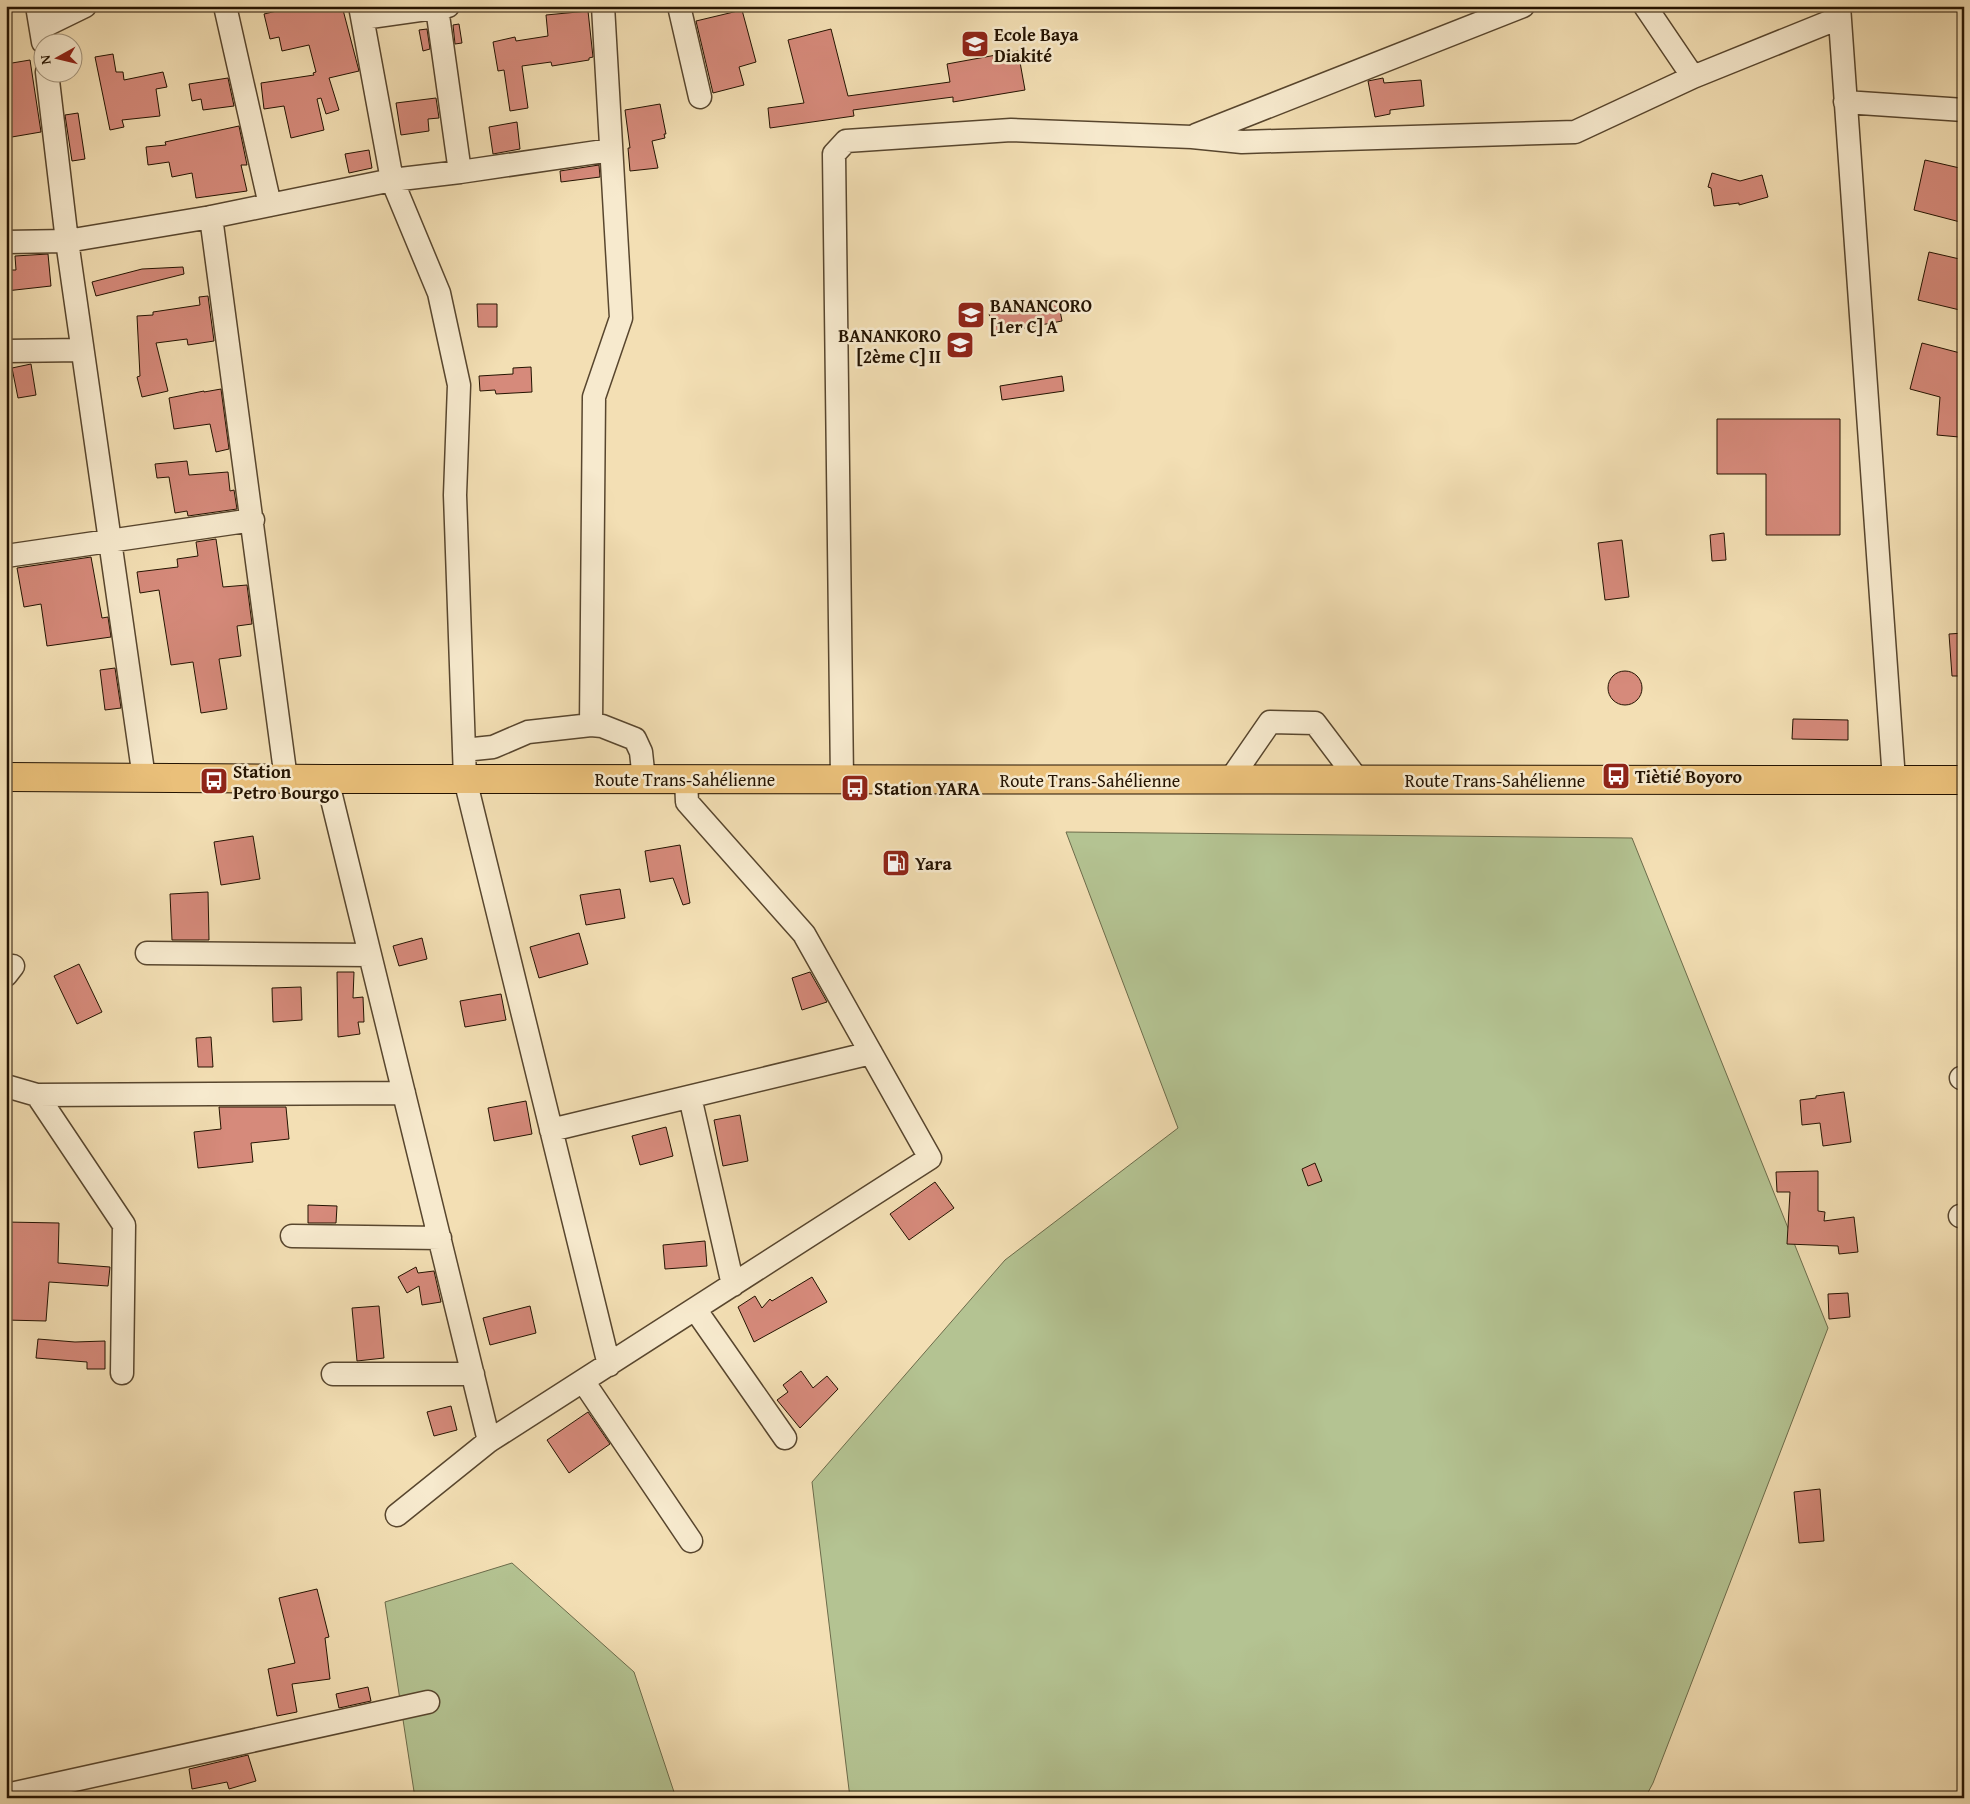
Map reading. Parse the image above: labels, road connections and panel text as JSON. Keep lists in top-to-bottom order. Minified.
{"streets":{"highway":["Route Trans-Sahélienne"]},"places":{"school or university":["Ecole Baya Diakité","BANANCORO [1er C] A","BANANKORO [2ème C] II"],"bus stop":["Tiètié Boyoro","Station Petro Bourgo","Station YARA"],"fuel station":["Yara"]},"north":"left"}
